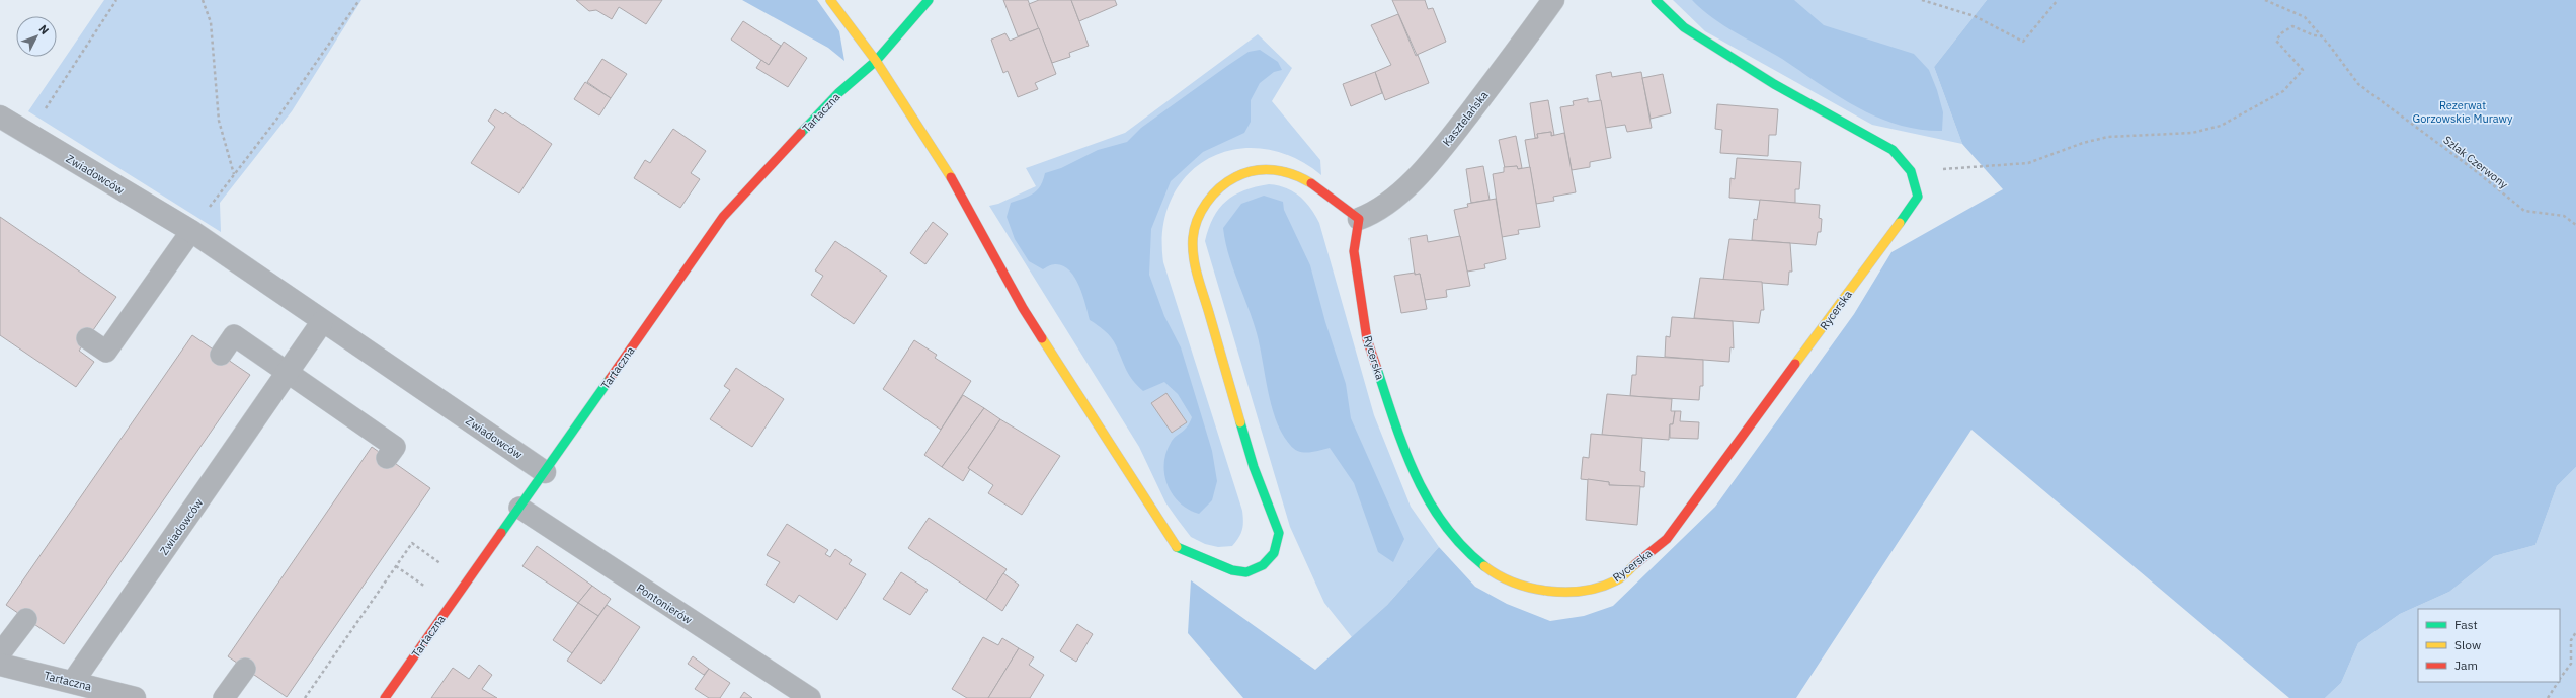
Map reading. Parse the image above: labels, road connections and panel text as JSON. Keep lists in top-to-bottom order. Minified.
{"streets":{"street":["Tartaczna","Kasztelańska","Zwiadowców","Rycerska"],"lane":["Pontonierów"],"path":["Szlak Czerwony"]},"crossings":[["Tartaczna","Zwiadowców"],["Tartaczna","Pontonierów"],["Kasztelańska","Rycerska"]],"parks":["Rezerwat Gorzowskie Murawy"],"legend":["Fast","Slow","Jam"],"north":"top right"}
